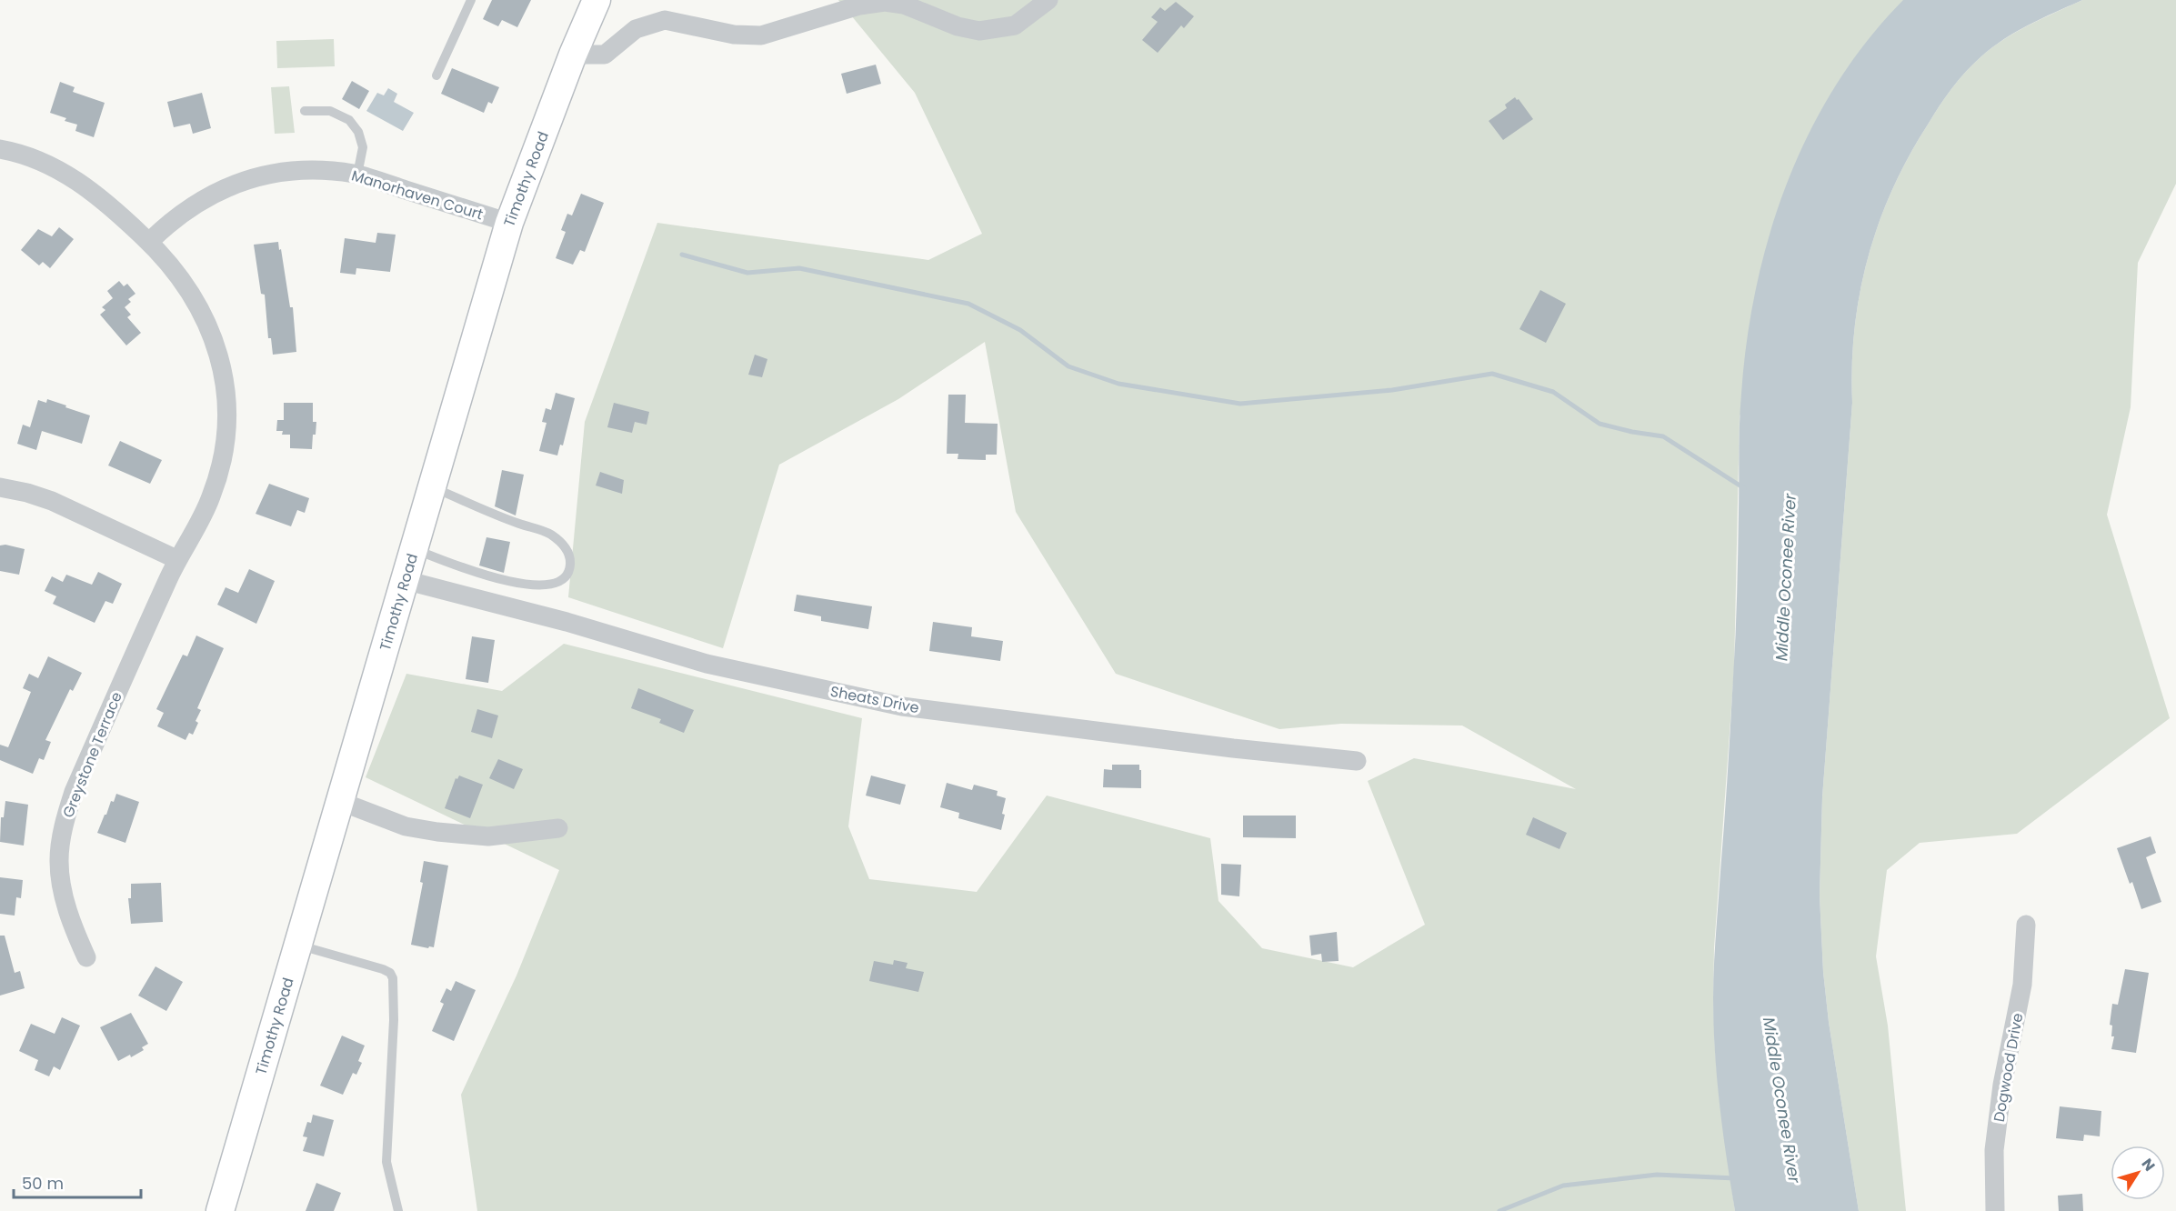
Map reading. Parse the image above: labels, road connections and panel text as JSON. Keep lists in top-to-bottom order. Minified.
{"streets":{"main road":["Timothy Road"],"street":["Manorhaven Court","Sheats Drive","Greystone Terrace","Dogwood Drive"]},"crossings":[["Timothy Road","Manorhaven Court"],["Timothy Road","Sheats Drive"],["Manorhaven Court","Greystone Terrace"]],"water":["Middle Oconee River"],"scale_bar":"50 m","north":"top right"}
